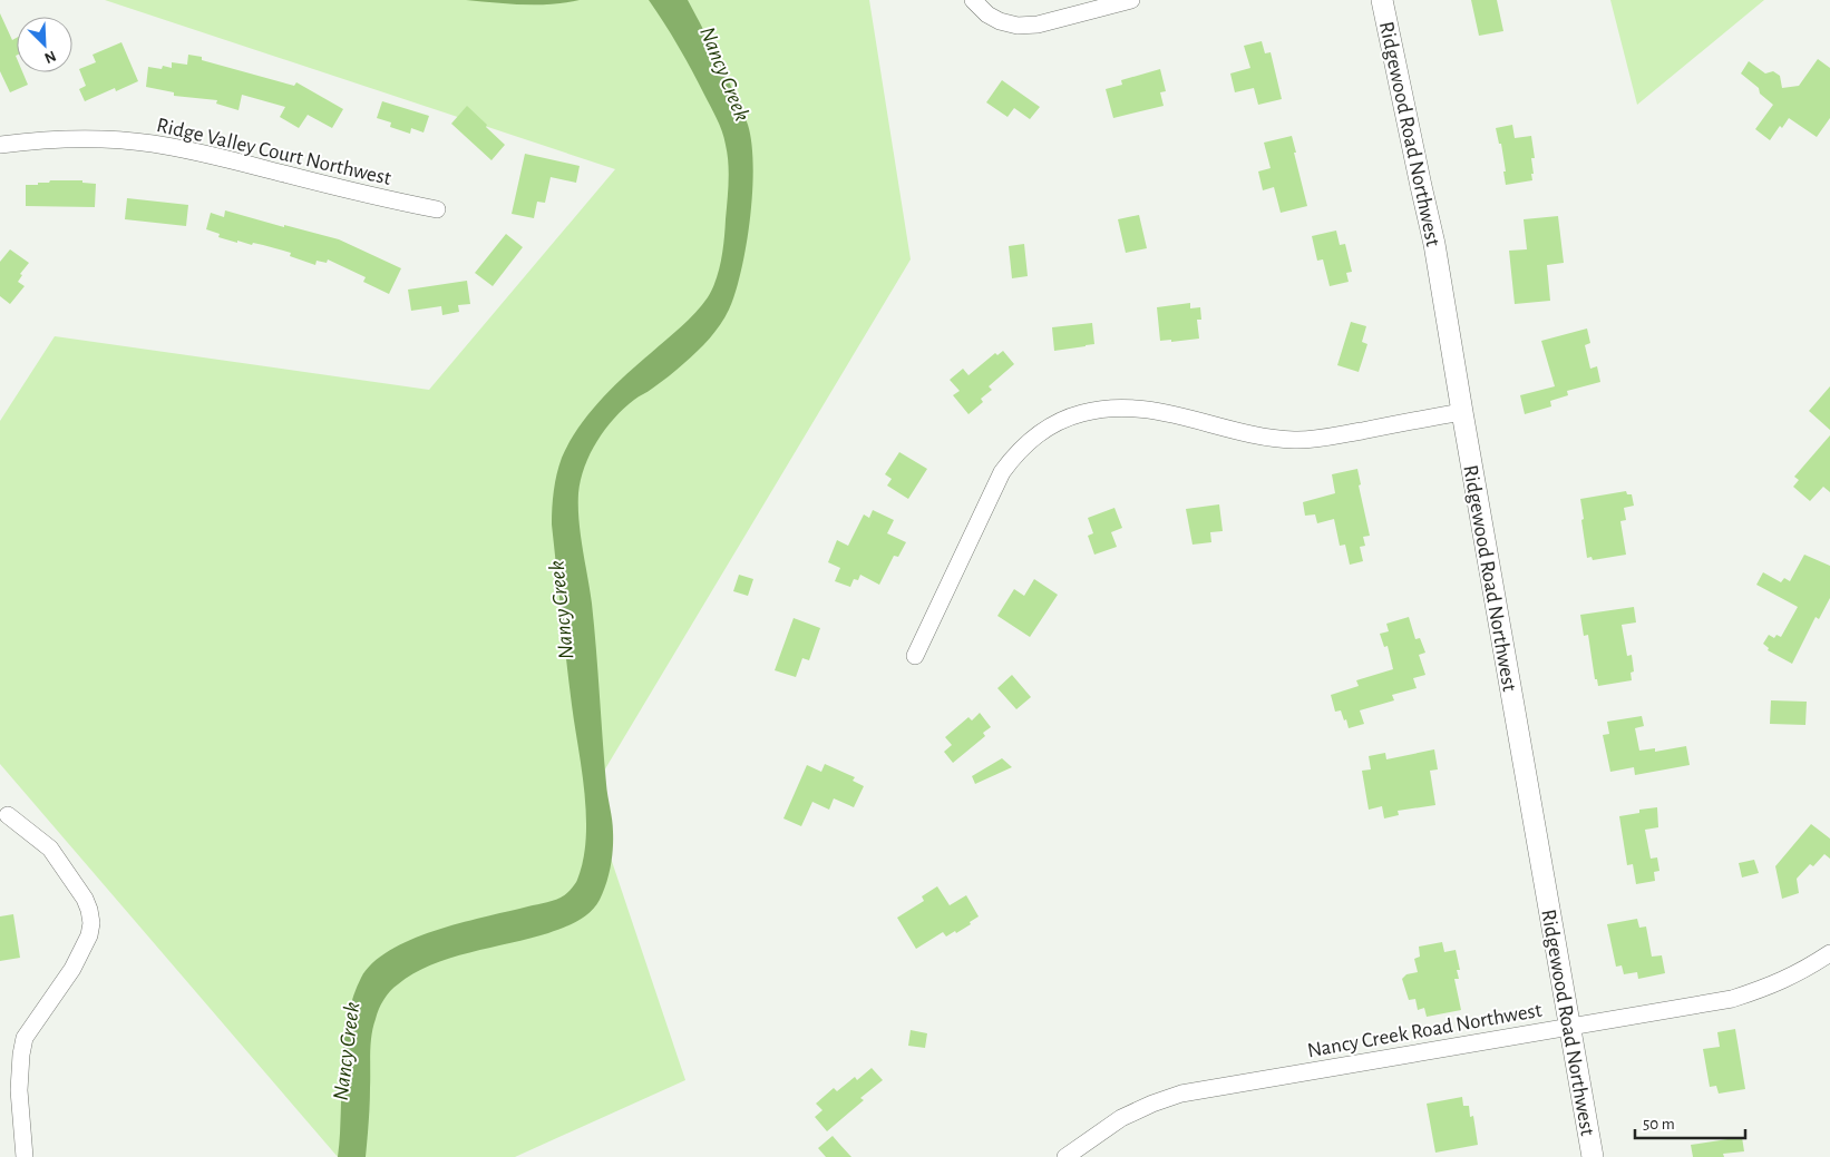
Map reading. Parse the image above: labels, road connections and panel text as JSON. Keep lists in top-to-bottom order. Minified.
{"streets":{"street":["Ridgewood Road Northwest","Ridge Valley Court Northwest","Nancy Creek Road Northwest"]},"crossings":[["Ridgewood Road Northwest","Nancy Creek Road Northwest"]],"water":["Nancy Creek"],"scale_bar":"50 m","north":"bottom right"}
